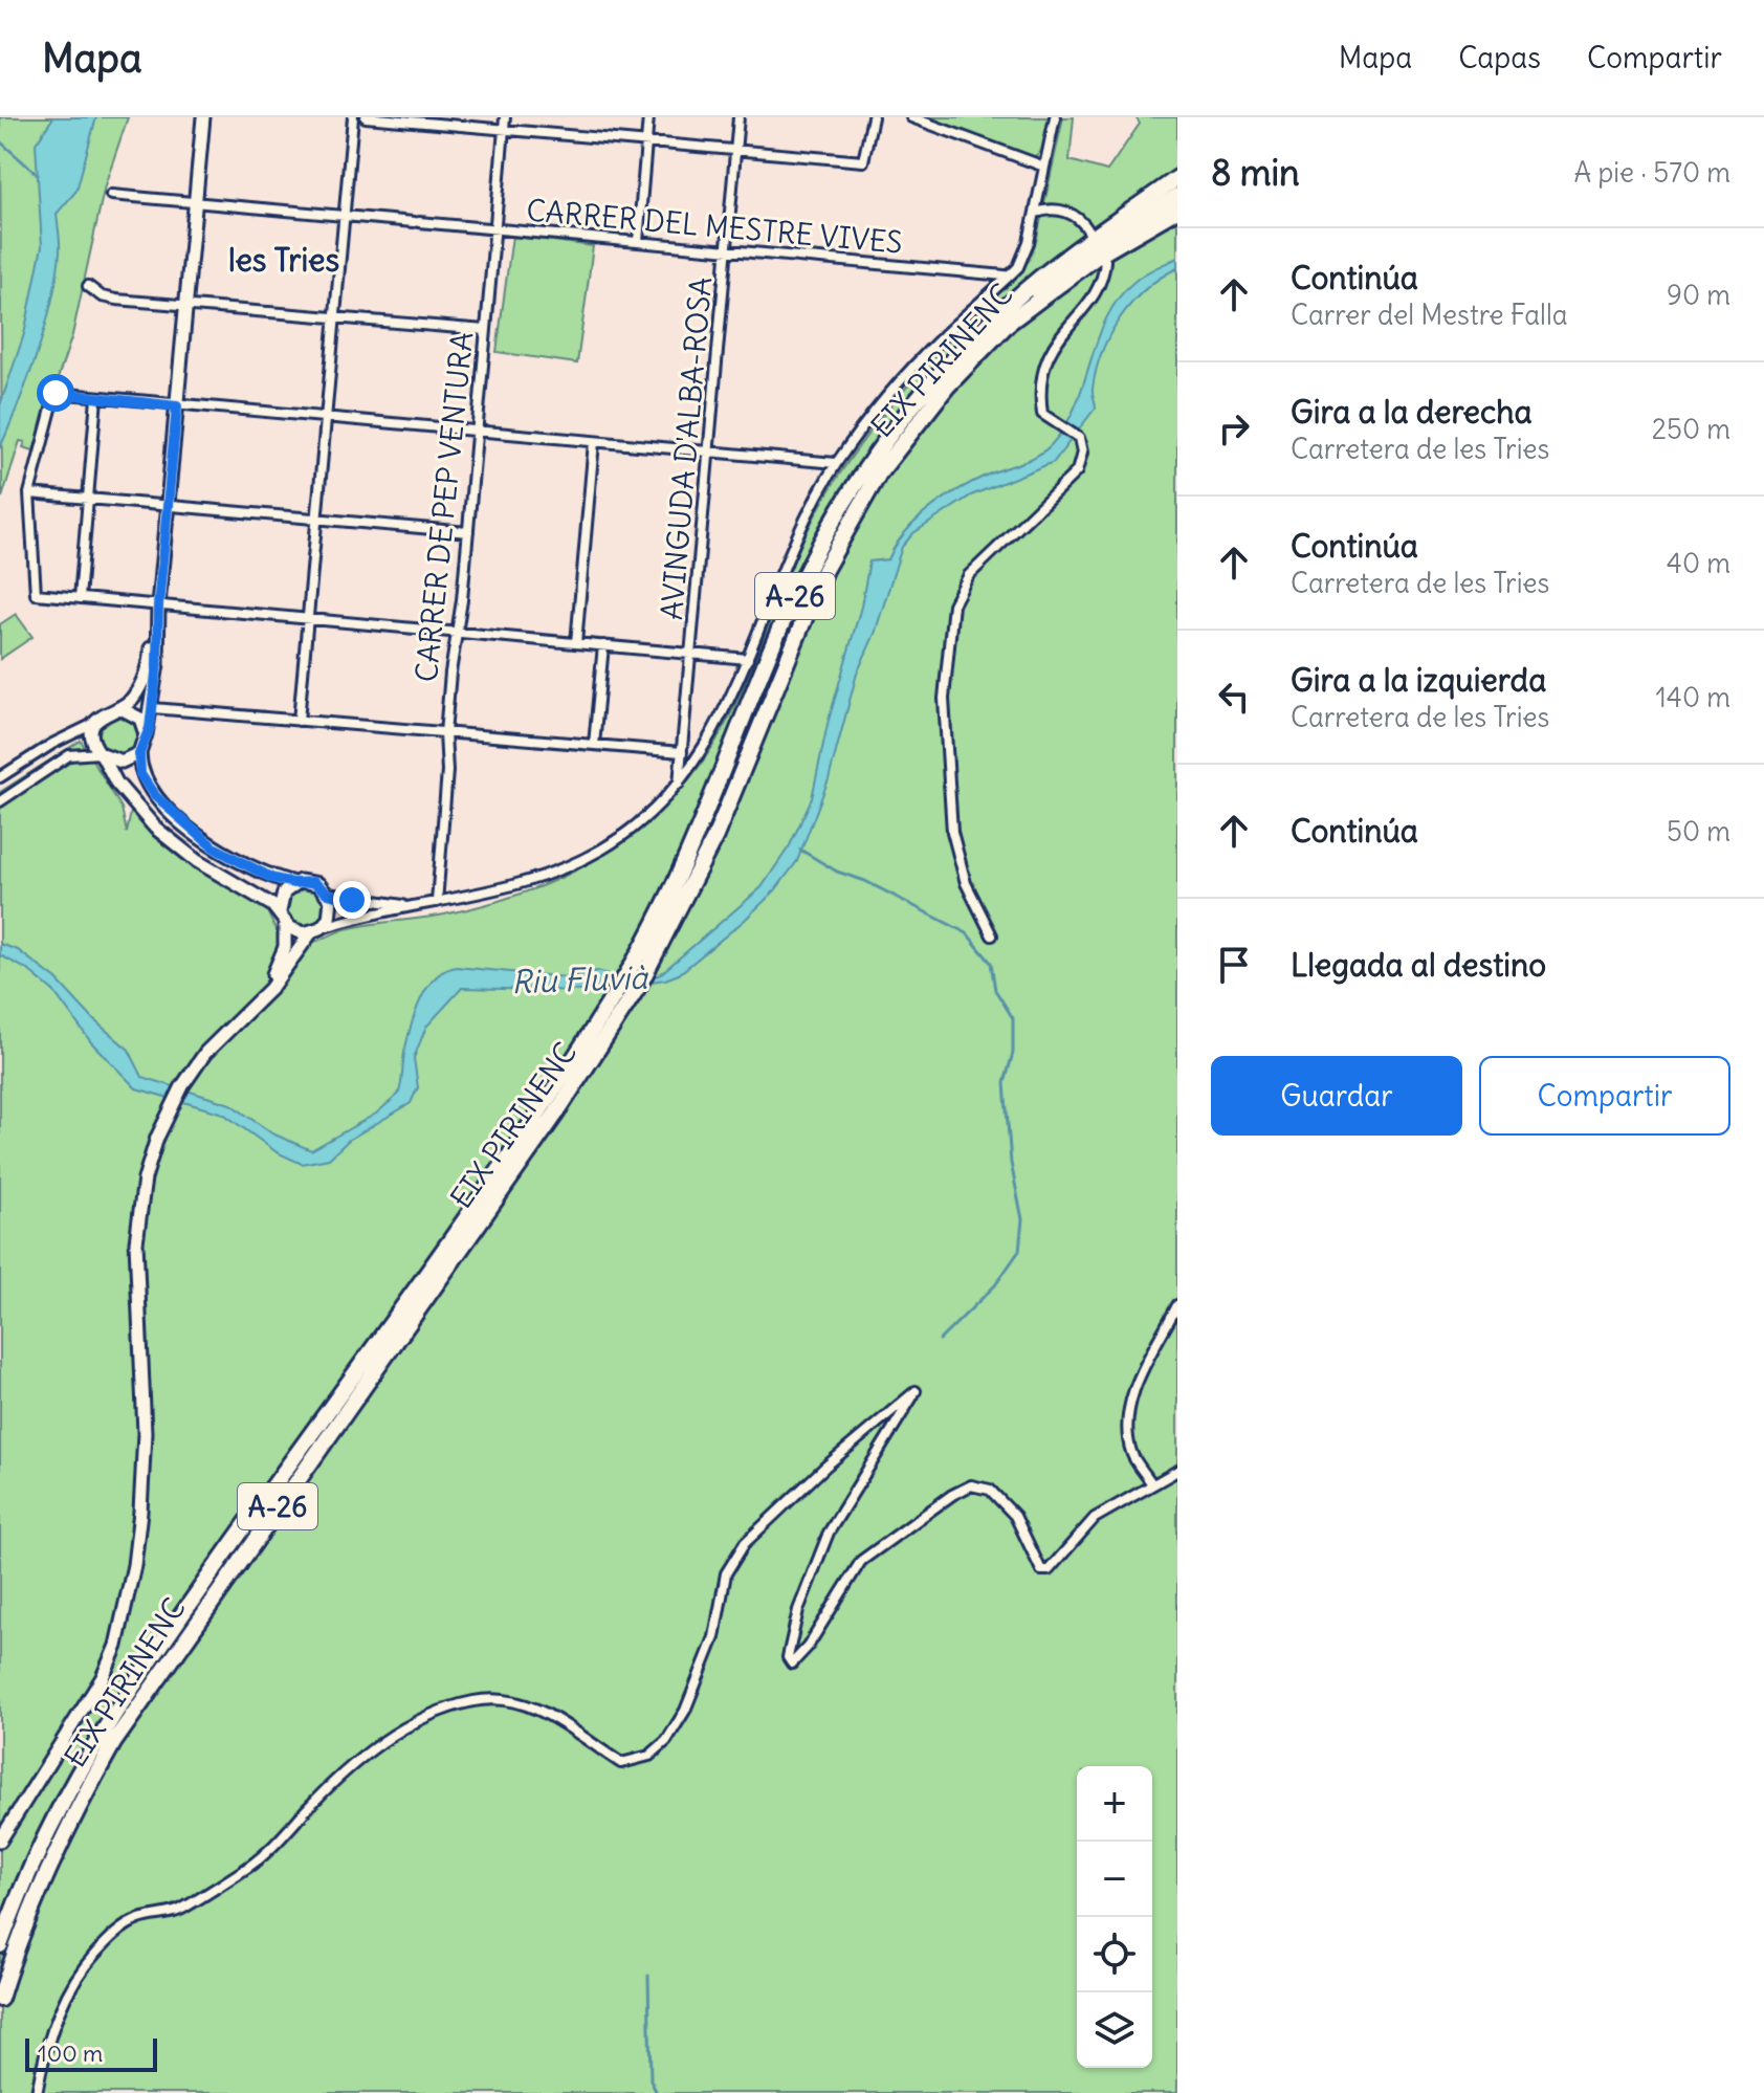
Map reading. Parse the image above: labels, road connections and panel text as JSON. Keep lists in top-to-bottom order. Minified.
{"streets":{"highway":["EIX PIRINENC","A-26"],"street":["CARRER DEL MESTRE VIVES","AVINGUDA D'ALBA-ROSA","CARRER DE PEP VENTURA"]},"crossings":[["CARRER DEL MESTRE VIVES","AVINGUDA D'ALBA-ROSA"],["CARRER DEL MESTRE VIVES","CARRER DE PEP VENTURA"]],"districts":["les Tries"],"water":["Riu Fluvià"],"scale_bar":"100 m","page":{"header":"Mapa","nav":["Mapa","Capas","Compartir"],"heading":["8 min","A pie · 570 m"],"list":[["Continúa","Carrer del Mestre Falla","90 m"],["Gira a la derecha","Carretera de les Tries","250 m"],["Continúa","Carretera de les Tries","40 m"],["Gira a la izquierda","Carretera de les Tries","140 m"],["Continúa","50 m"],"Llegada al destino"],"buttons":["Guardar","Compartir"],"map_buttons":["+","−"],"scale":"100 m"}}
